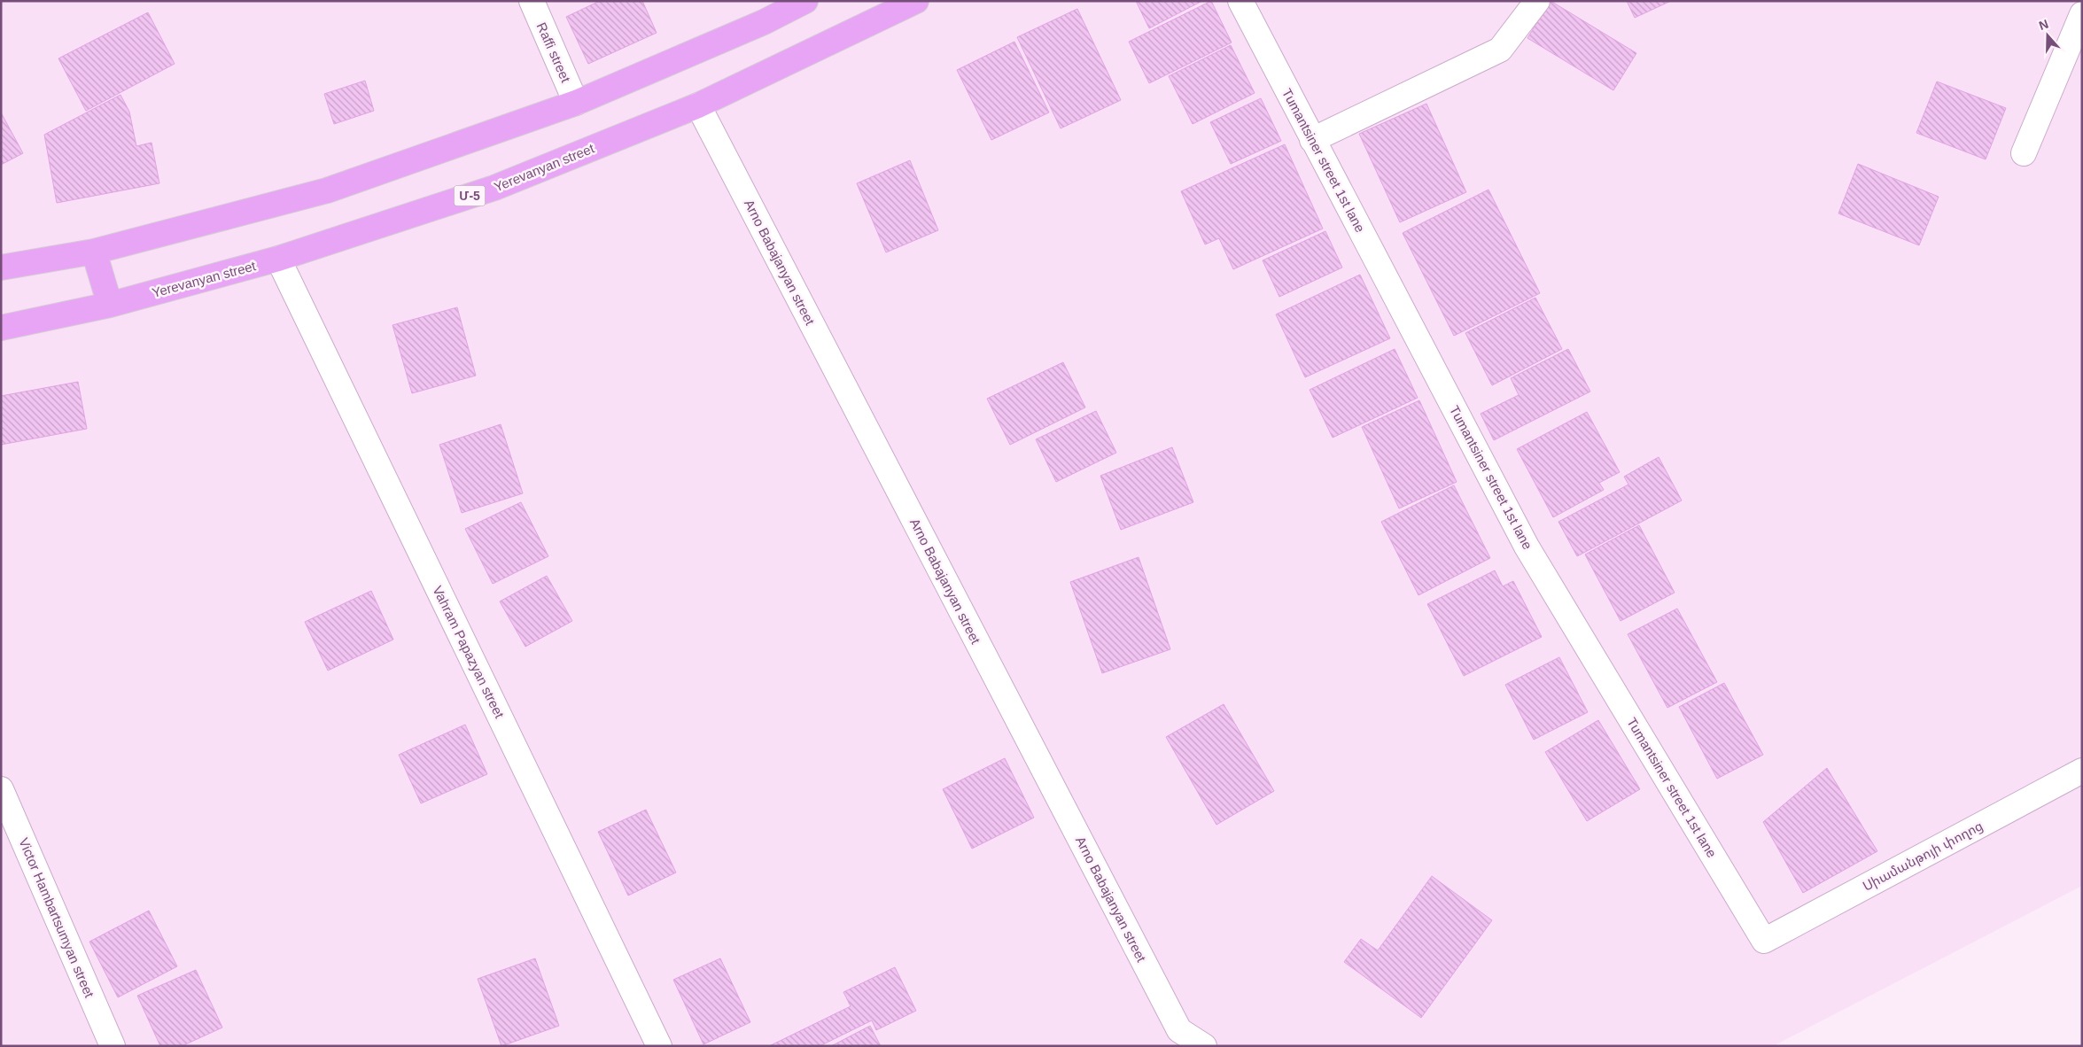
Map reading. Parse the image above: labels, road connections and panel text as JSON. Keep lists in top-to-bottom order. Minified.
{"streets":{"highway":["Yerevanyan street","Մ-5"],"street":["Raffi street","Tumantsiner street 1st lane","Arno Babajanyan street","Vahram Papazyan street","Սիամանթոյի փողոց","Victor Hambartsumyan street"]},"crossings":[["Tumantsiner street 1st lane","Սիամանթոյի փողոց"],["Yerevanyan street","Arno Babajanyan street"],["Yerevanyan street","Vahram Papazyan street"]],"north":"top"}
